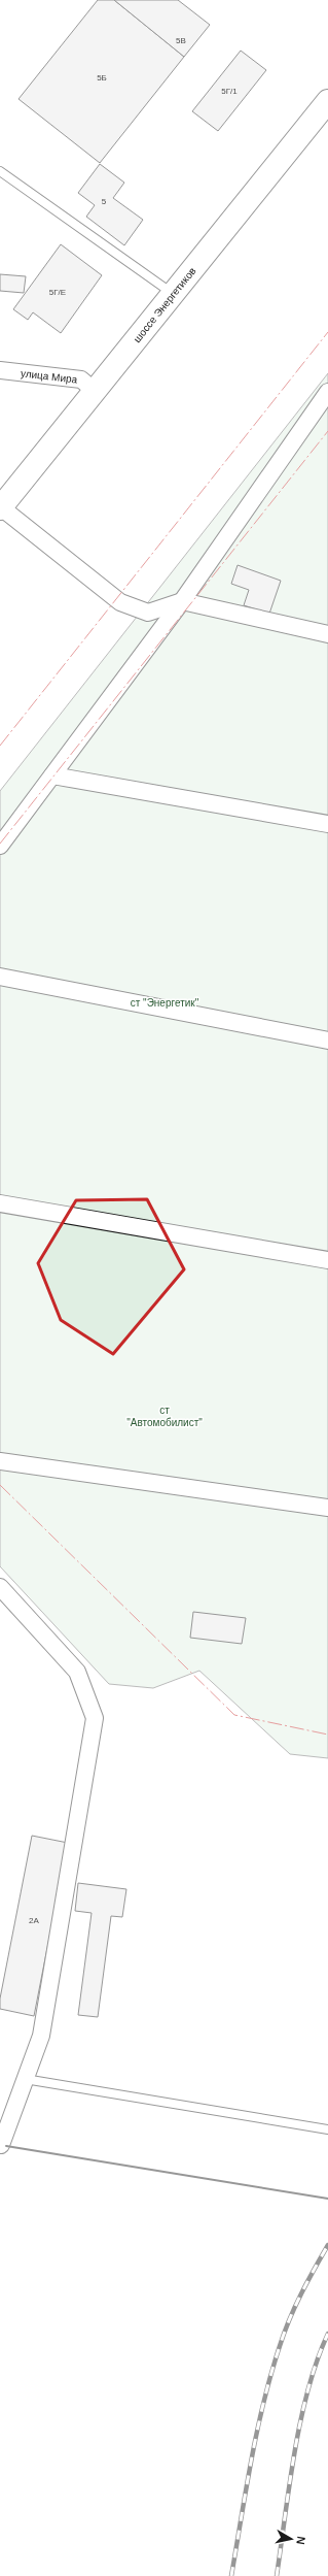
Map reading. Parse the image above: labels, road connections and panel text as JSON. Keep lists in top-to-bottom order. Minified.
{"streets":{"main road":["шоссе Энергетиков"],"street":["улица Мира"]},"crossings":[["шоссе Энергетиков","улица Мира"]],"parks":["ст \"Энергетик\"","ст \"Автомобилист\""],"house_numbers":["5В","5Б","5Г/1","5","5Г/Е","2А"],"north":"right"}
